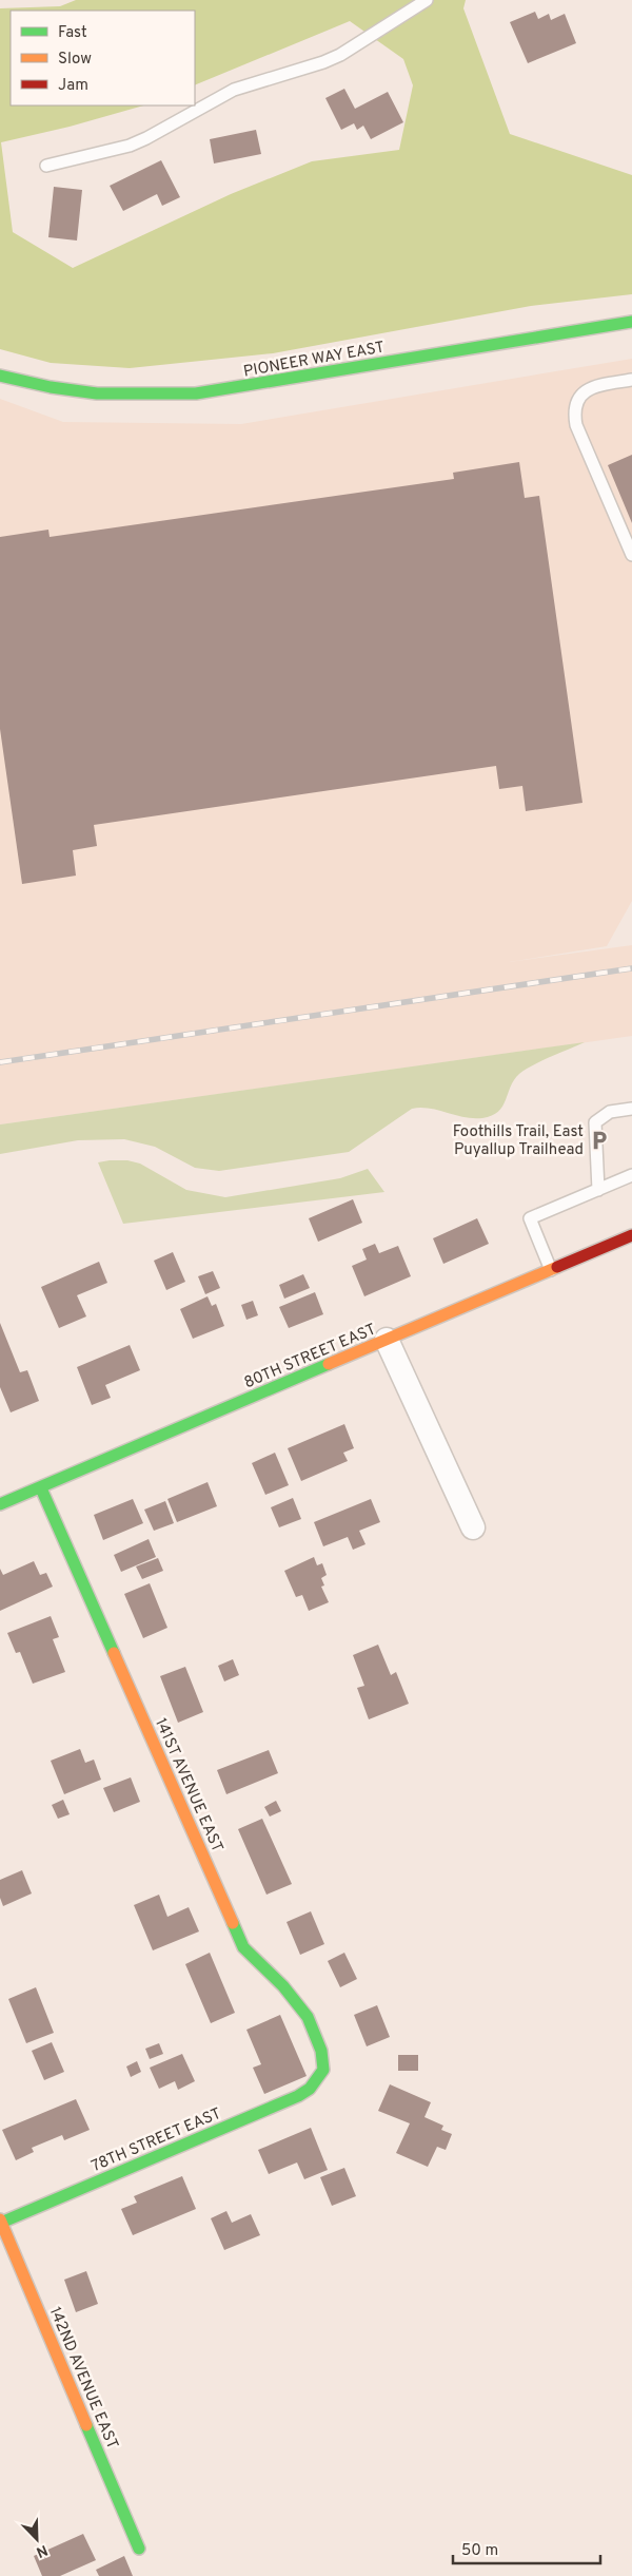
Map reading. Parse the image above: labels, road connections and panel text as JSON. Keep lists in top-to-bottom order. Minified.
{"streets":{"street":["PIONEER WAY EAST","80TH STREET EAST","141ST AVENUE EAST","78TH STREET EAST","142ND AVENUE EAST"]},"crossings":[["80TH STREET EAST","141ST AVENUE EAST"],["141ST AVENUE EAST","78TH STREET EAST"],["78TH STREET EAST","142ND AVENUE EAST"]],"places":{"parking":["Foothills Trail, East Puyallup Trailhead"]},"legend":["Fast","Slow","Jam"],"scale_bar":"50 m","north":"bottom right"}
